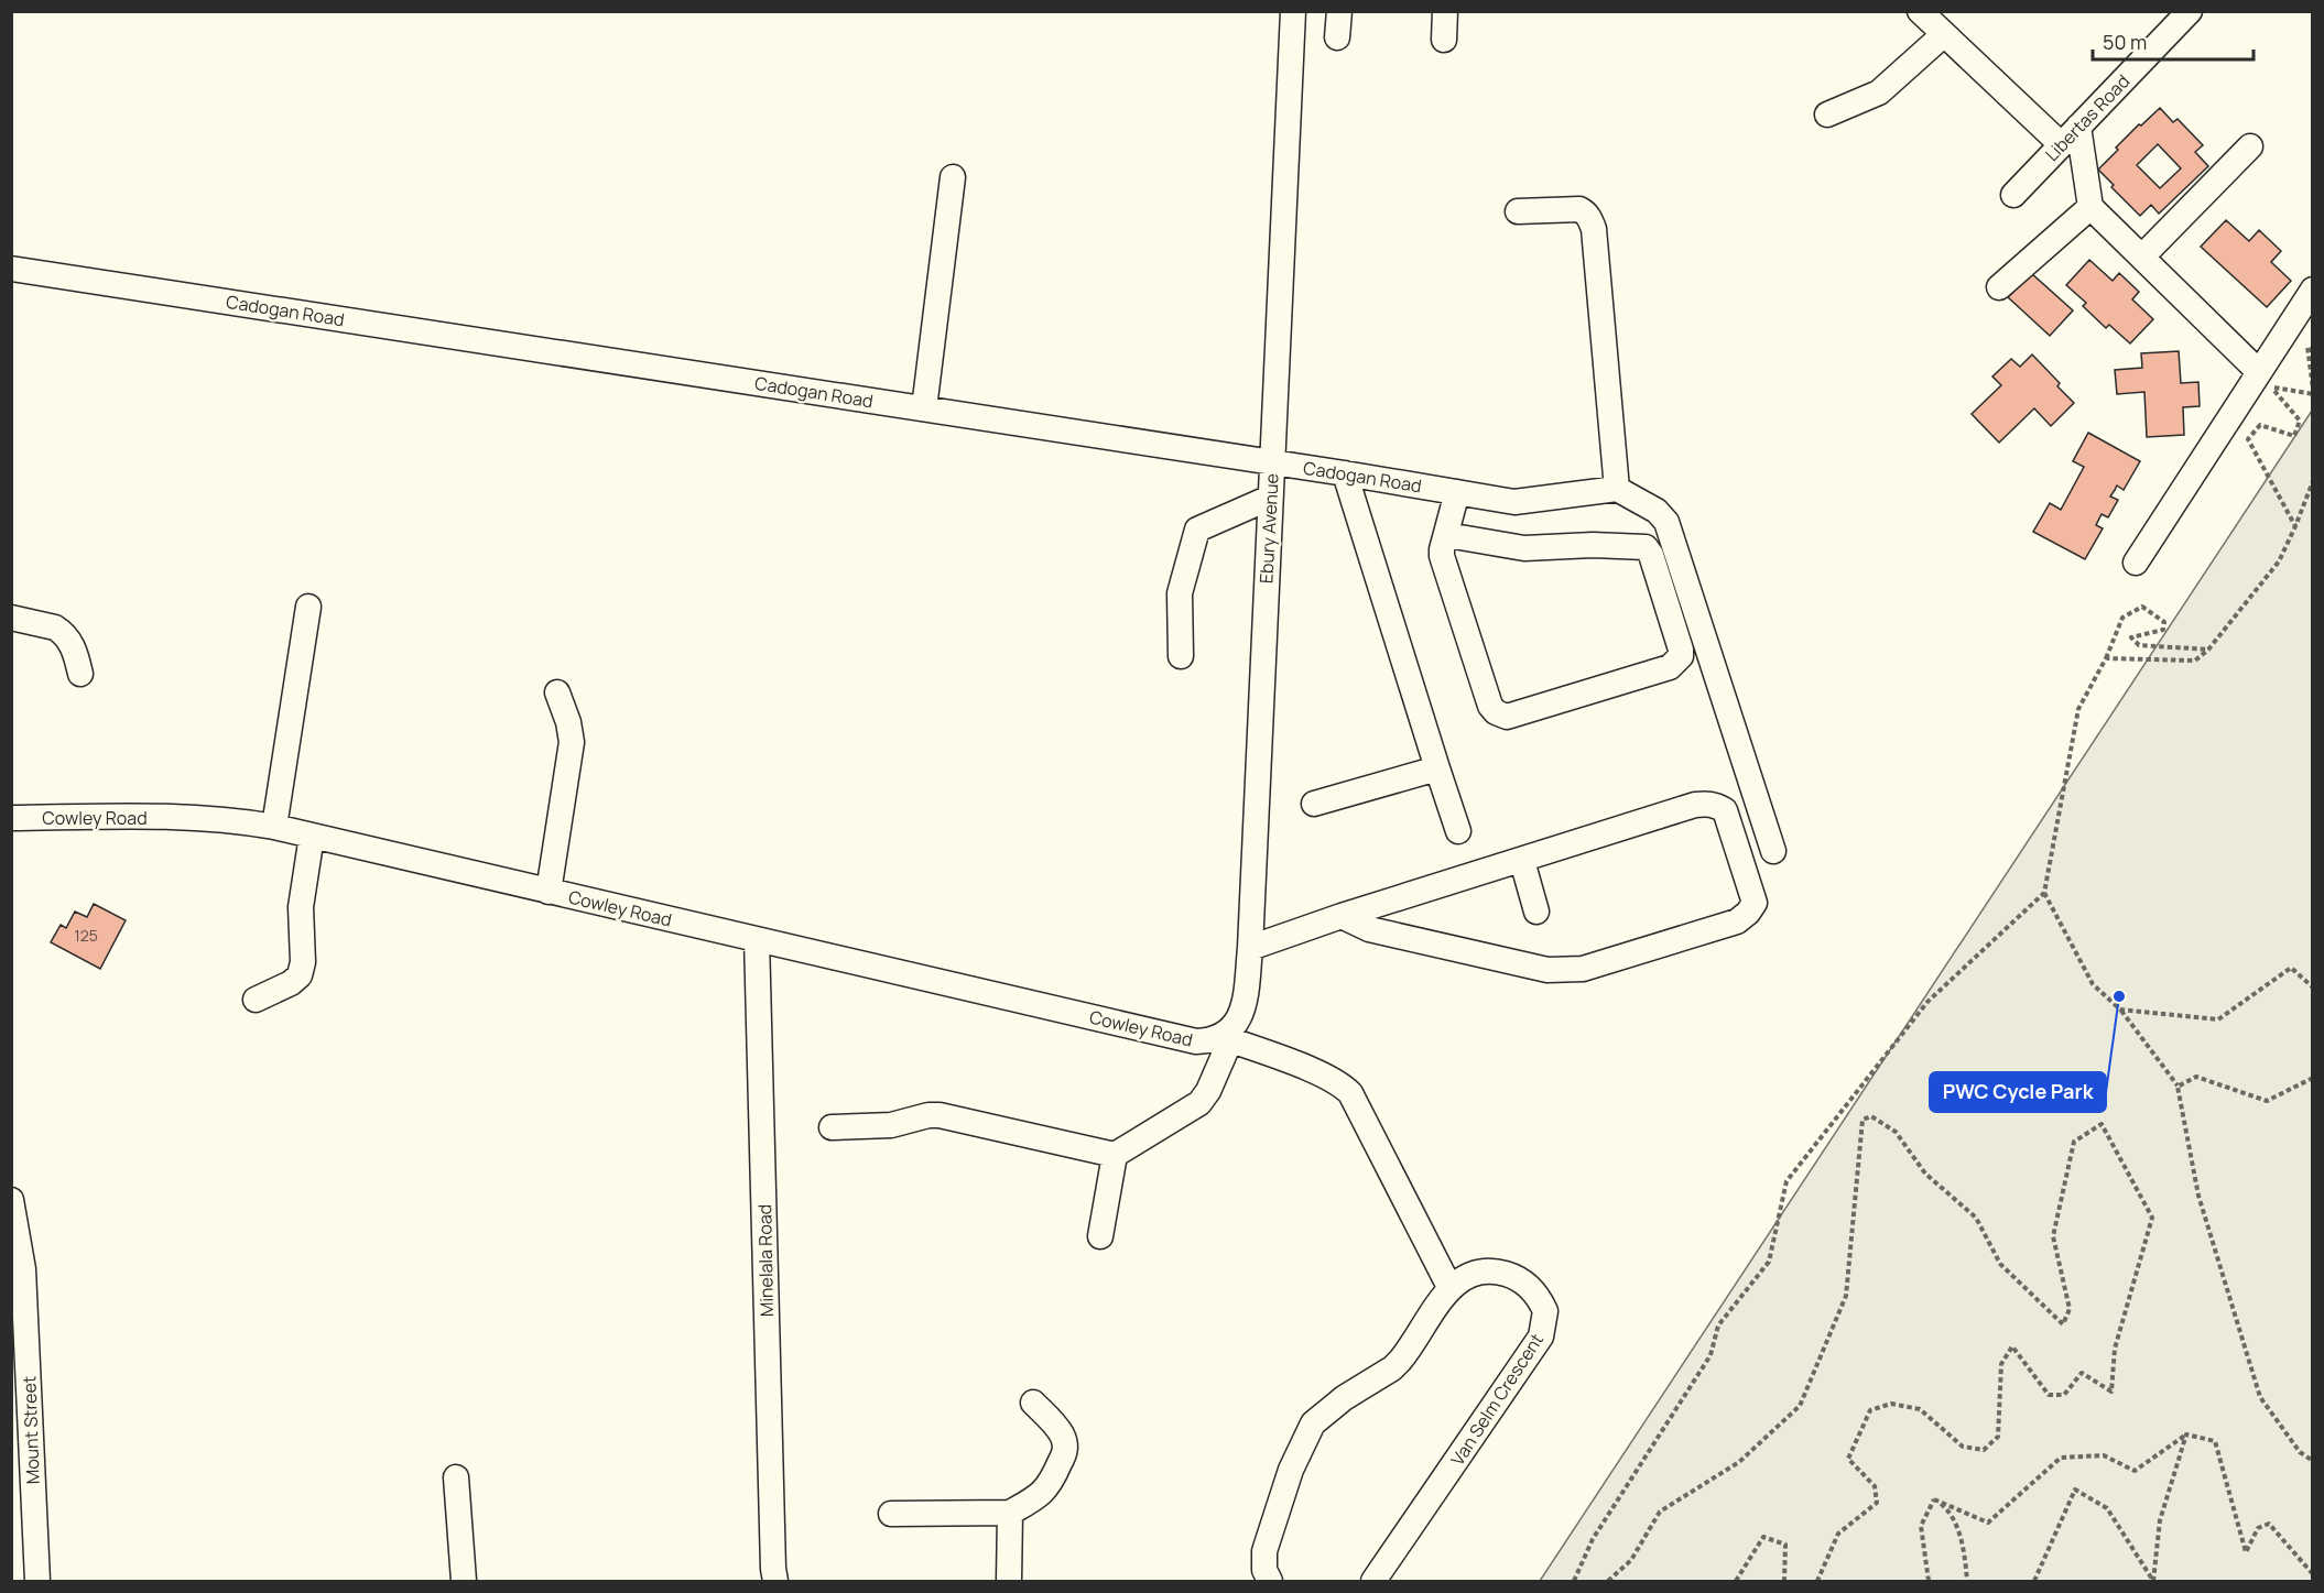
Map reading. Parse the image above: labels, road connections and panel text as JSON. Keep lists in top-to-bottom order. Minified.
{"streets":{"street":["Libertas Road","Cadogan Road","Ebury Avenue","Cowley Road","Minelala Road","Van Selm Crescent","Mount Street"]},"crossings":[["Cadogan Road","Ebury Avenue"],["Ebury Avenue","Cowley Road"],["Cowley Road","Minelala Road"]],"places":["PWC Cycle Park"],"house_numbers":["125"],"scale_bar":"50 m"}
